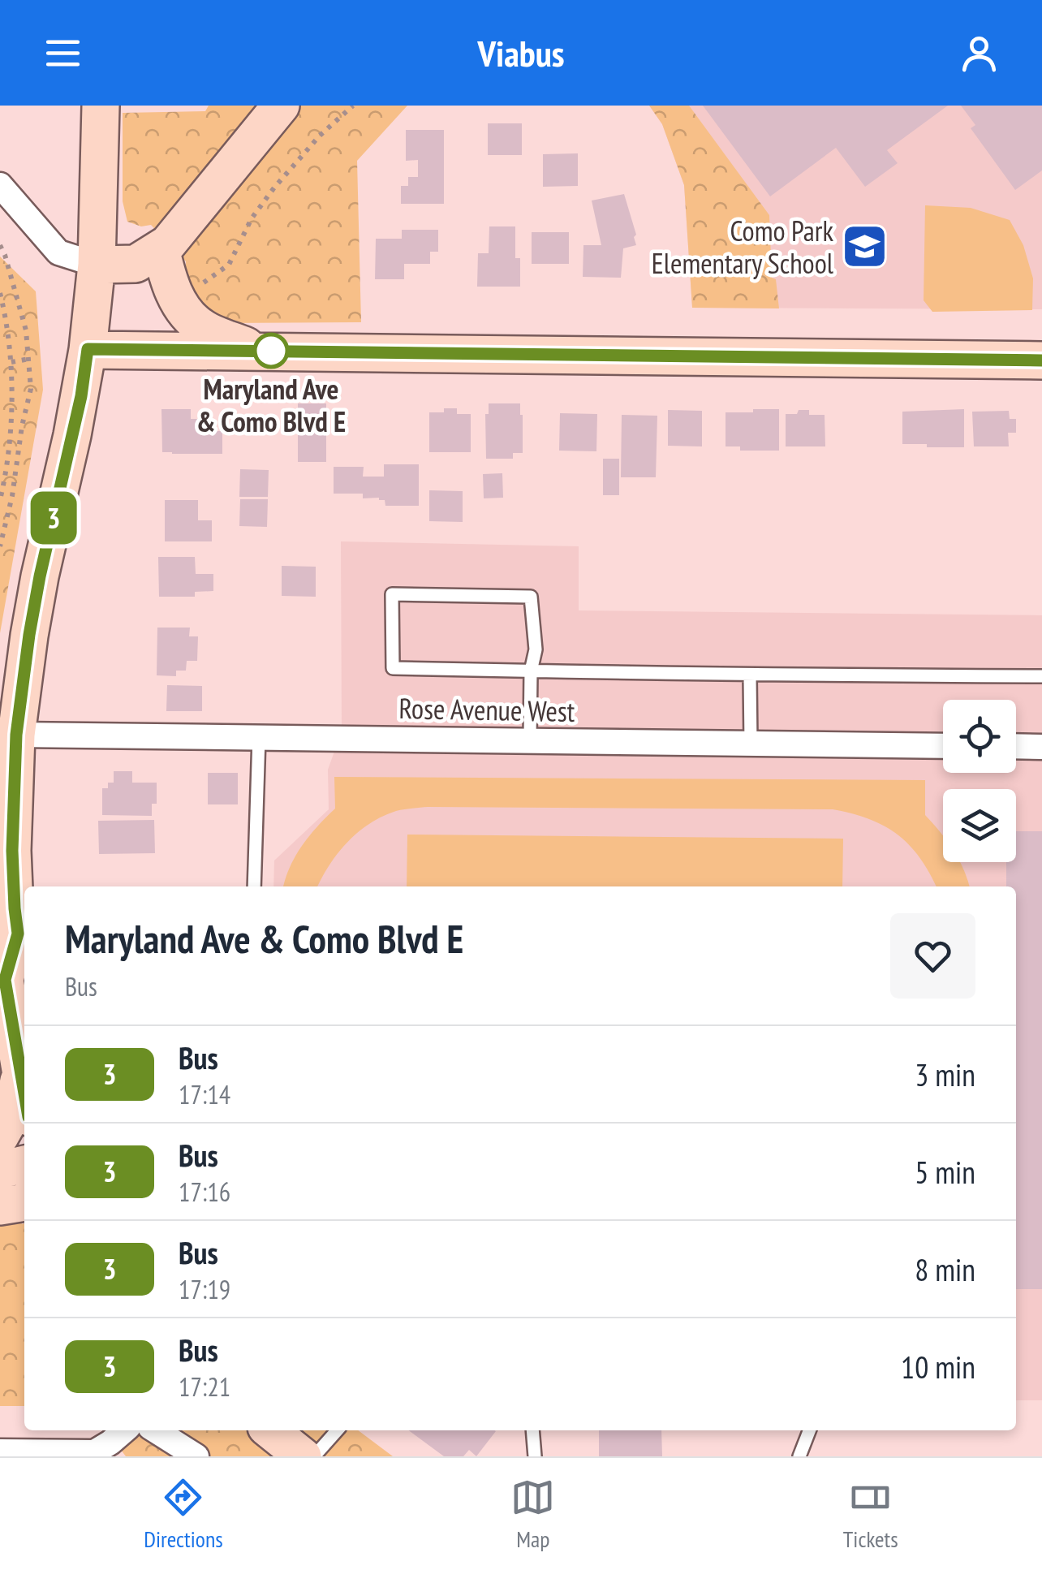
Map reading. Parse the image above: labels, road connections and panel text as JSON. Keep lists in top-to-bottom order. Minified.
{"streets":{"street":["Rose Avenue West"]},"places":{"school or university":["Como Park Elementary School"],"other":["Maryland Ave & Como Blvd E"]},"lines":["bus line 3"],"page":{"header":"Viabus","on_map":"3","heading":["Maryland Ave & Como Blvd E","Bus"],"list":[{"mark":"3","name":"Bus","note":"17:14","value":"3 min"},{"mark":"3","name":"Bus","note":"17:16","value":"5 min"},{"mark":"3","name":"Bus","note":"17:19","value":"8 min"},{"mark":"3","name":"Bus","note":"17:21","value":"10 min"}],"tabs":["Directions","Map","Tickets"]}}
